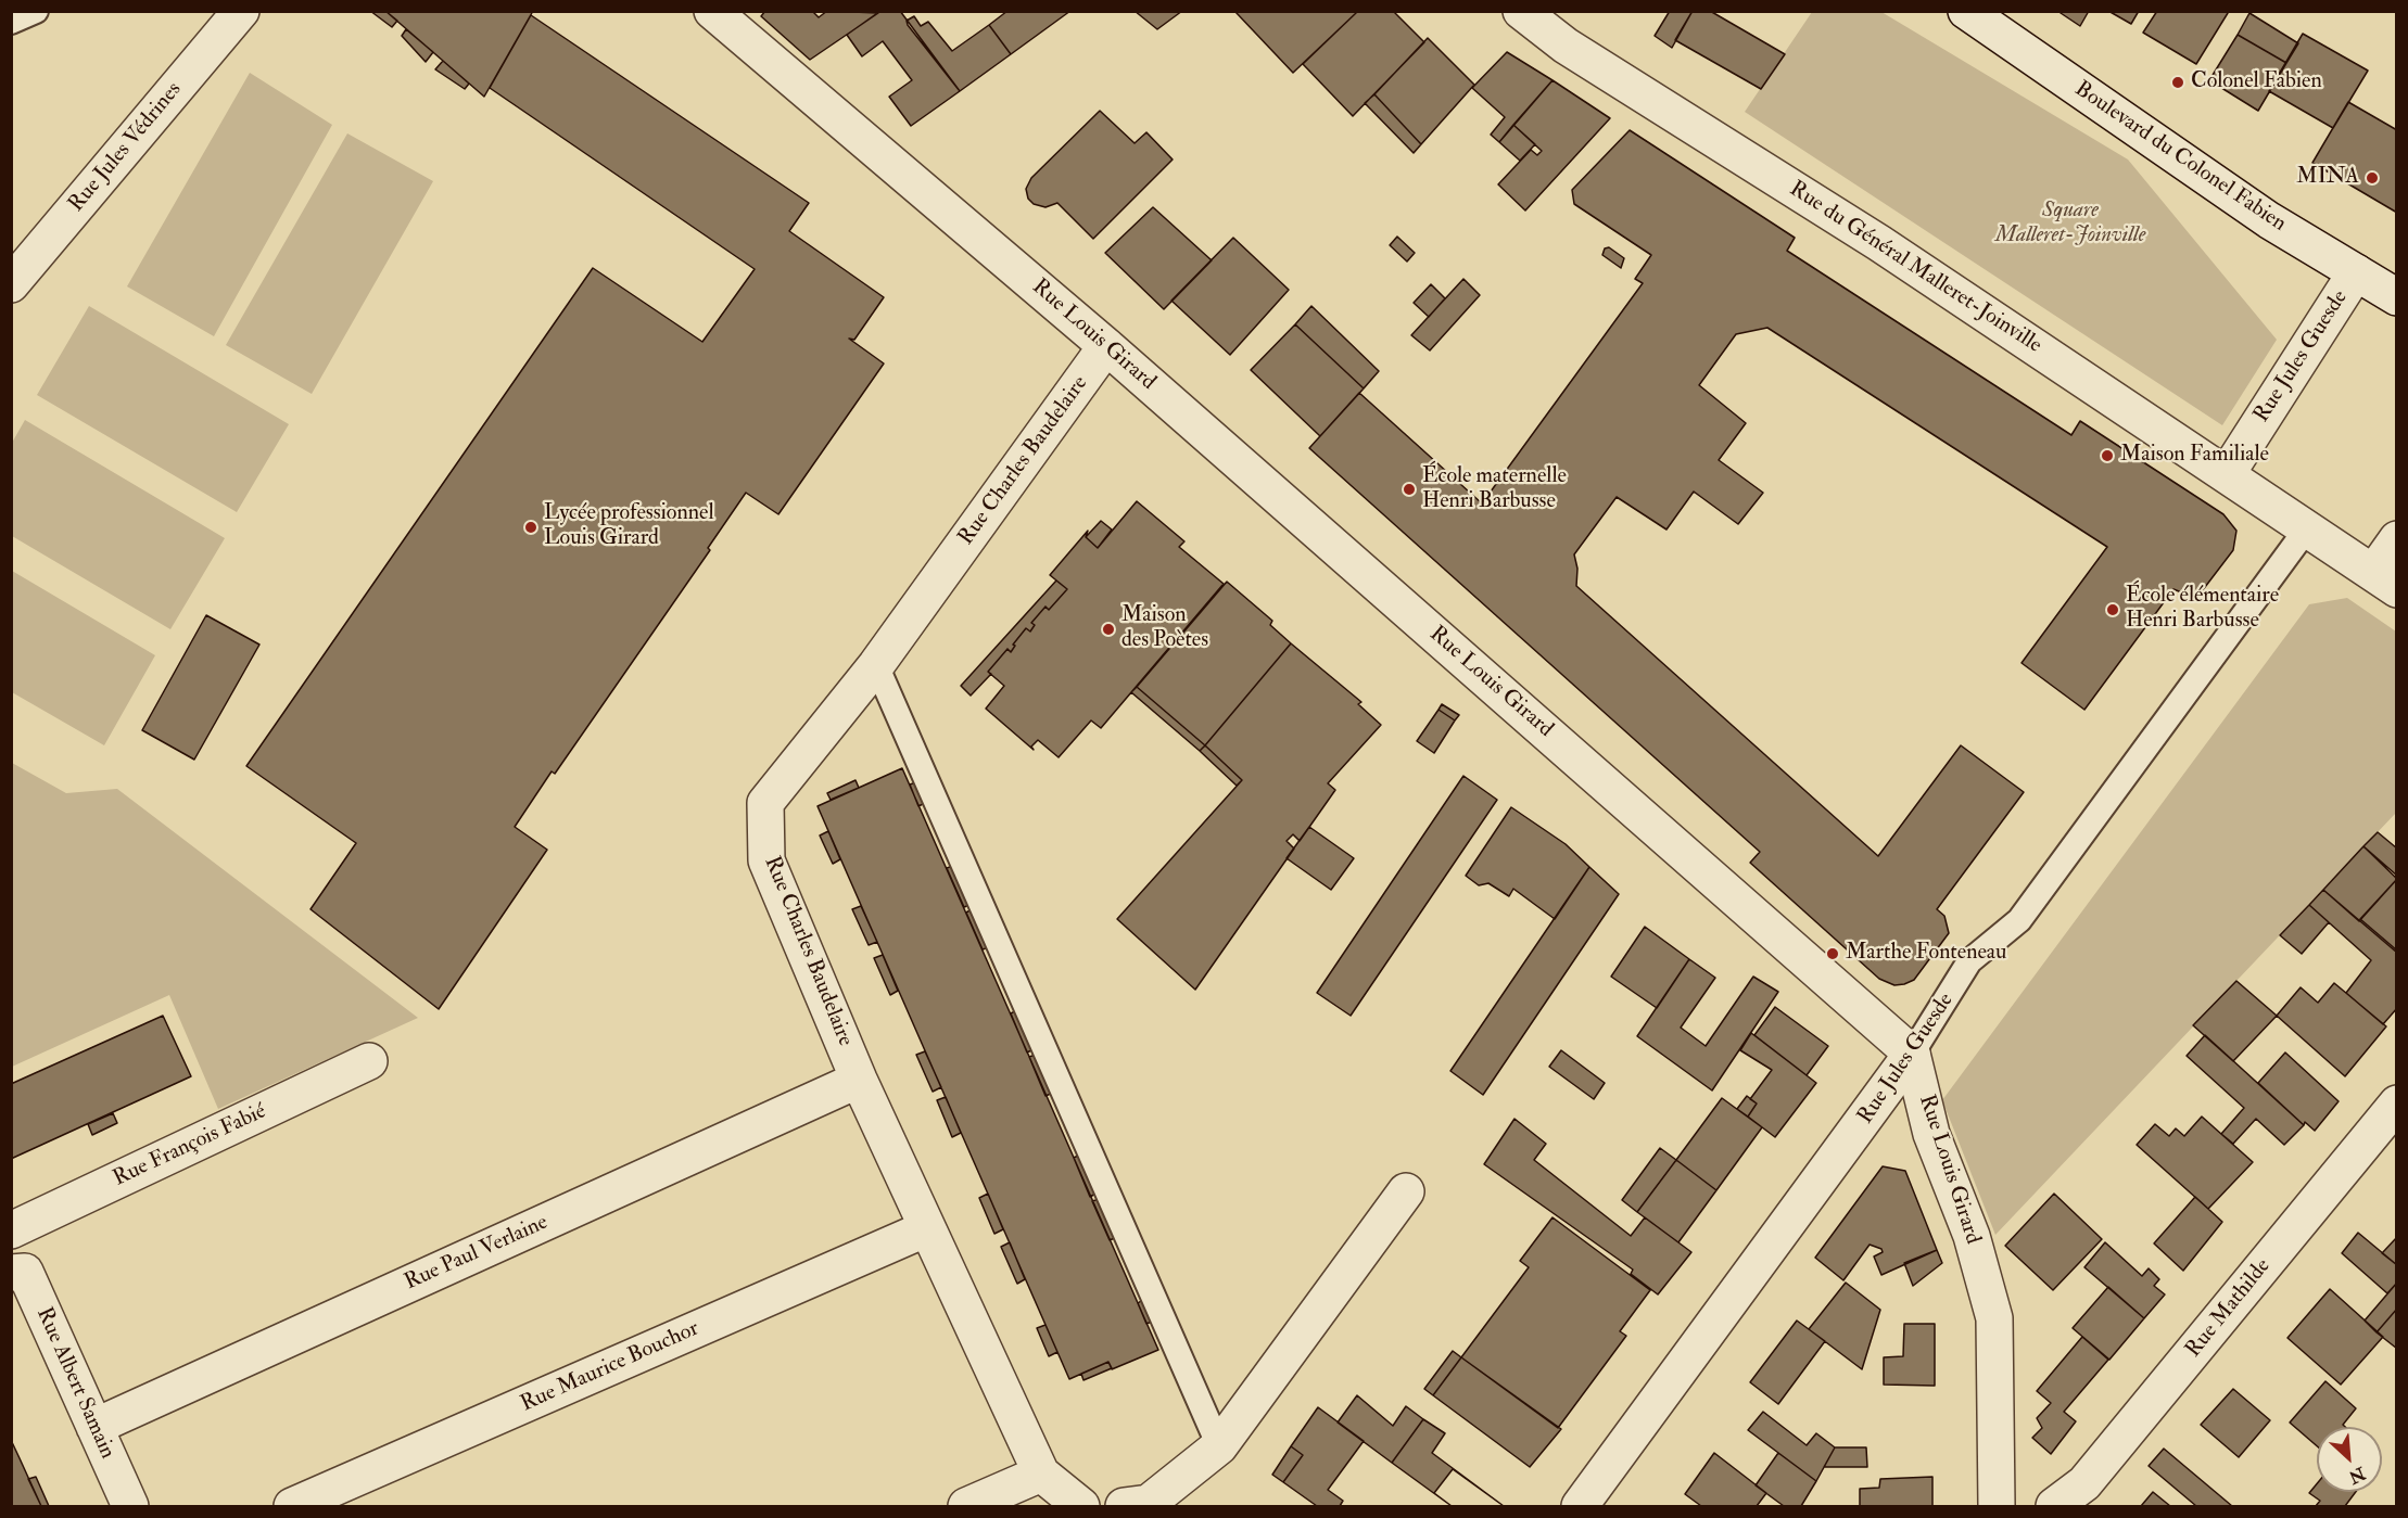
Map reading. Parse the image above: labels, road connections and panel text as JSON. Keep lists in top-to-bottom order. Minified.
{"streets":{"street":["Rue Jules Védrines","Boulevard du Colonel Fabien","Rue du Général Malleret-Joinville","Rue Louis Girard","Rue Jules Guesde","Rue Charles Baudelaire","Rue François Fabié","Rue Paul Verlaine","Rue Mathilde","Rue Maurice Bouchor","Rue Albert Samain"]},"crossings":[["Boulevard du Colonel Fabien","Rue Jules Guesde"],["Rue du Général Malleret-Joinville","Rue Jules Guesde"],["Rue Louis Girard","Rue Jules Guesde"],["Rue Louis Girard","Rue Charles Baudelaire"],["Rue Charles Baudelaire","Rue Paul Verlaine"],["Rue Charles Baudelaire","Rue Maurice Bouchor"],["Rue Paul Verlaine","Rue Albert Samain"]],"parks":["Square Malleret-Joinville"],"places":["Colonel Fabien","MINA","Maison Familiale","École maternelle Henri Barbusse","Lycée professionnel Louis Girard","École élémentaire Henri Barbusse","Maison des Poètes","Marthe Fonteneau"],"north":"bottom right"}
